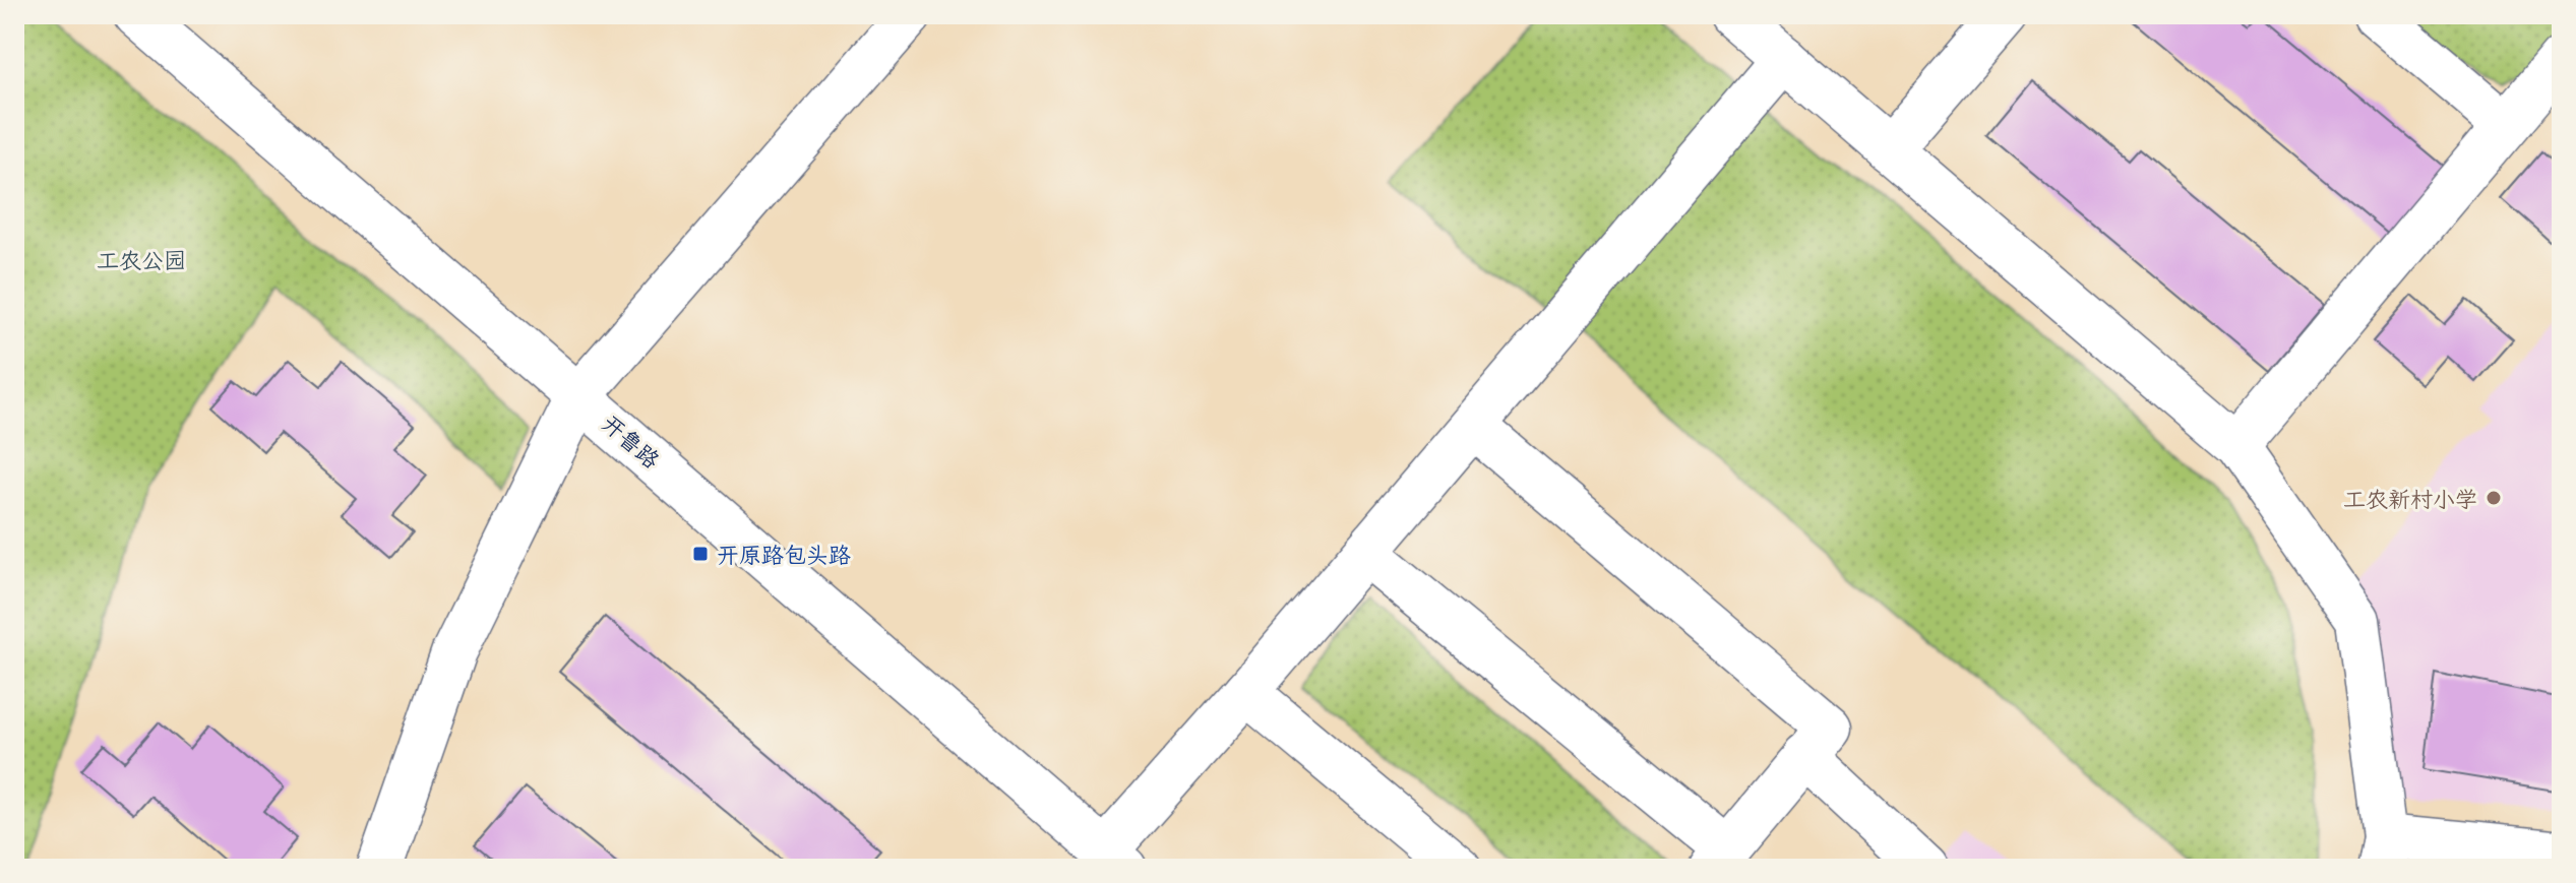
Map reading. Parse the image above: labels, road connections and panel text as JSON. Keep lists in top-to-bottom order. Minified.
{"streets":{"street":["开鲁路"]},"parks":["工农公园"],"places":{"other":["工农新村小学"],"transit":["开原路包头路"]}}
